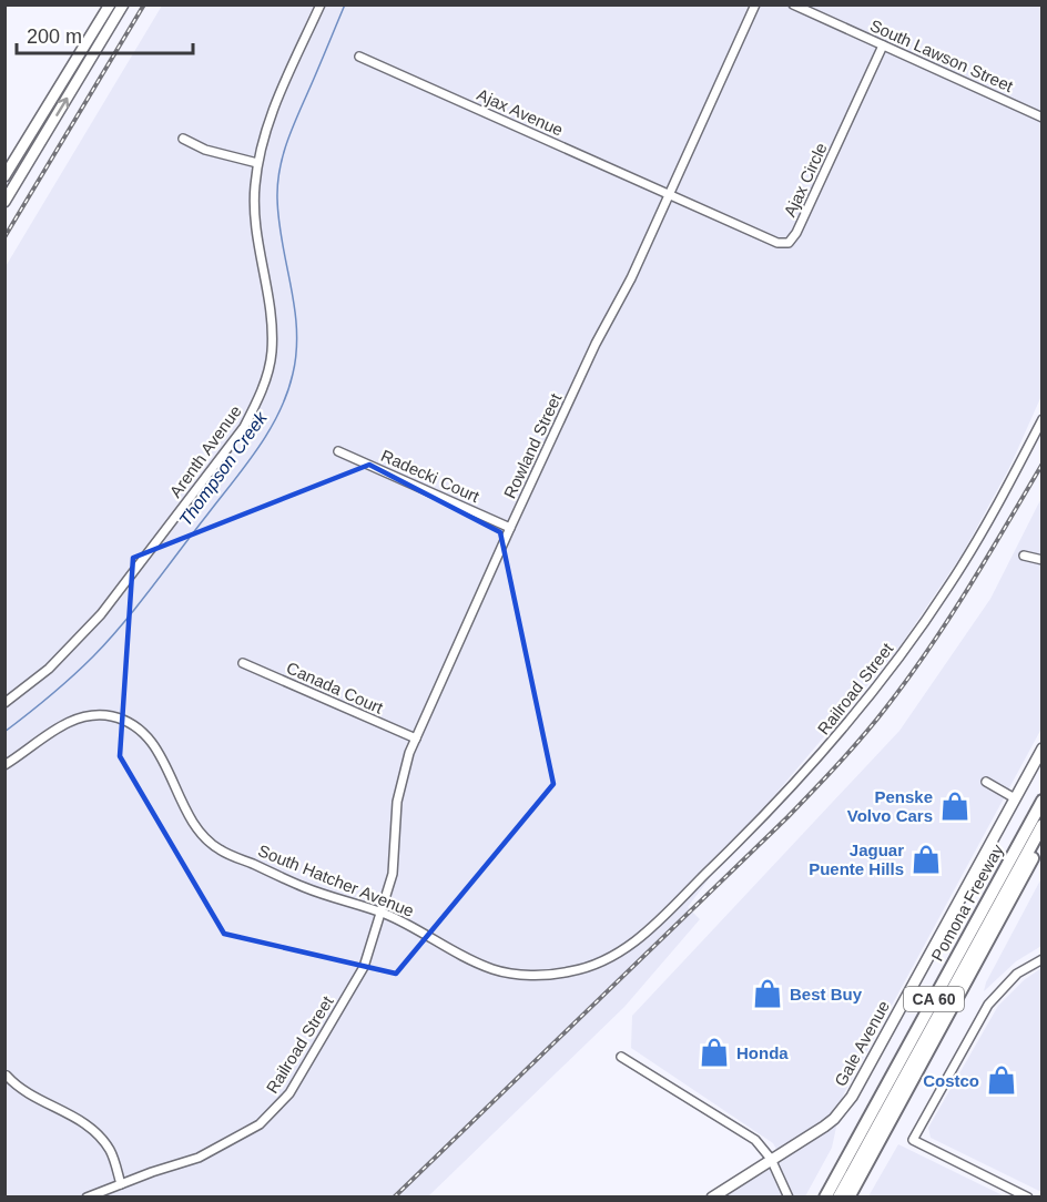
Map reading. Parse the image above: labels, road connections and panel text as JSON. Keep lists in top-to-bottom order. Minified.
{"streets":{"highway":["Pomona Freeway","CA 60"],"main road":["Gale Avenue"],"street":["South Lawson Street","Ajax Avenue","Ajax Circle","Rowland Street","Arenth Avenue","Radecki Court","Canada Court","Railroad Street","South Hatcher Avenue"]},"crossings":[["South Lawson Street","Ajax Circle"],["Ajax Avenue","Ajax Circle"],["Ajax Avenue","Rowland Street"],["Ajax Circle","Rowland Street"],["Rowland Street","Radecki Court"],["Rowland Street","Canada Court"],["Rowland Street","Railroad Street"],["Rowland Street","South Hatcher Avenue"],["Railroad Street","South Hatcher Avenue"]],"water":["Thompson Creek"],"places":{"shop":["Penske Volvo Cars","Jaguar Puente Hills","Best Buy","Honda","Costco"]},"scale_bar":"200 m"}
